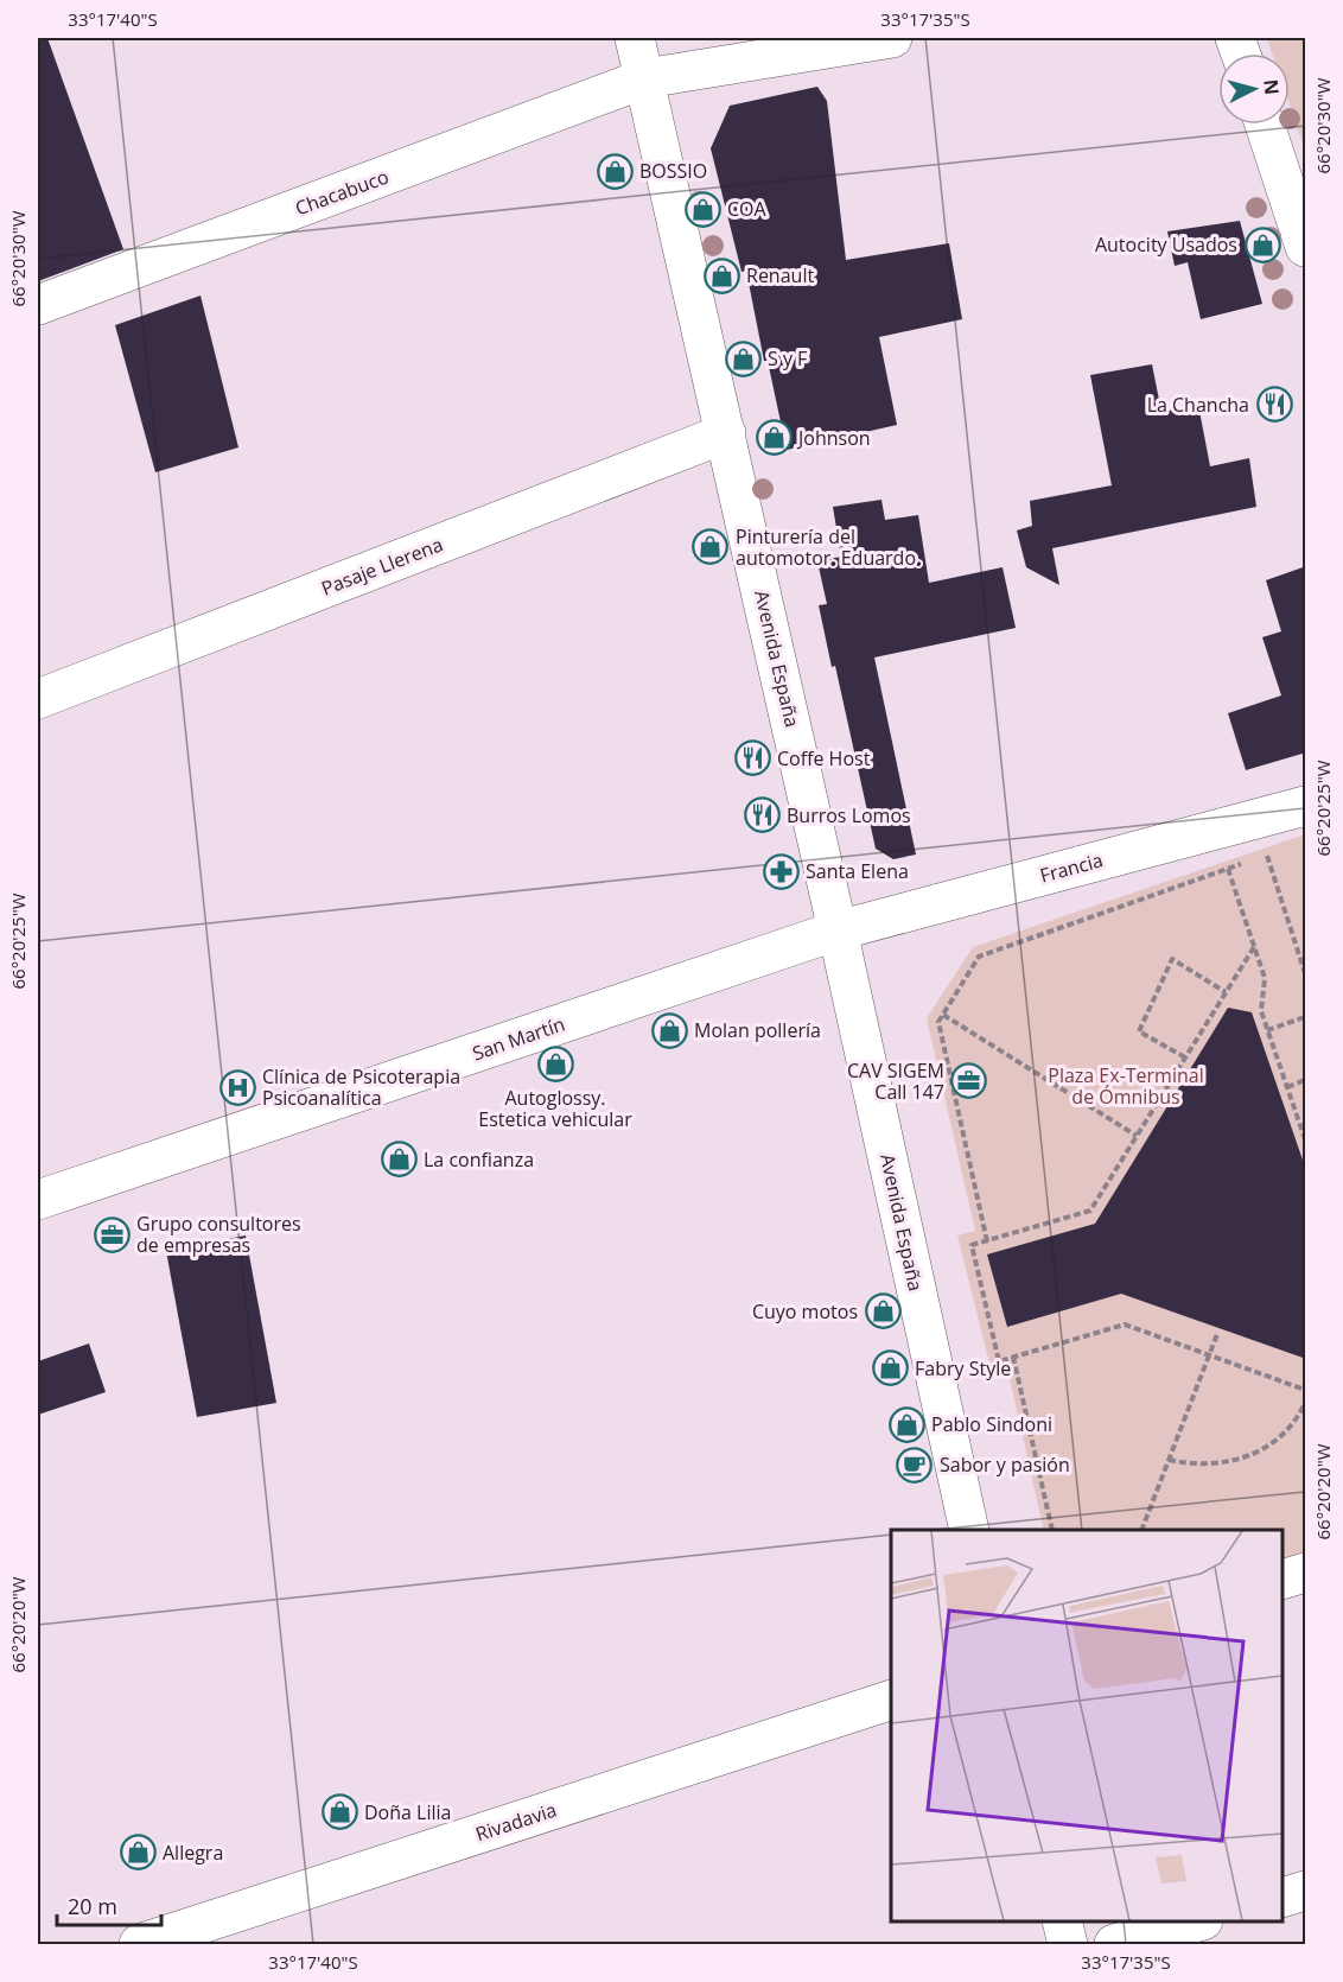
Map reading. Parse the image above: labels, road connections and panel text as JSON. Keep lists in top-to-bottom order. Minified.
{"streets":{"street":["Chacabuco","Pasaje Llerena","Avenida España","Francia","San Martín","Rivadavia"]},"crossings":[["Chacabuco","Avenida España"],["Pasaje Llerena","Avenida España"],["Avenida España","Francia"],["Avenida España","San Martín"],["Francia","San Martín"]],"parks":["Plaza Ex-Terminal de Ómnibus"],"places":{"shop":["BOSSIO","COA","Autocity Usados","Renault","S y F","Johnson","Pinturería del automotor. Eduardo.","Molan pollería","Autoglossy. Estetica vehicular","La confianza","Cuyo motos","Fabry Style","Pablo Sindoni","Doña Lilia","Allegra"],"restaurant":["La Chancha","Coffe Host","Burros Lomos"],"pharmacy":["Santa Elena"],"office":["CAV SIGEM Call 147","Grupo consultores de empresas"],"hospital":["Clínica de Psicoterapia Psicoanalítica"],"cafe":["Sabor y pasión"]},"scale_bar":"20 m","north":"right","coordinates":["33°17'40\"S","33°17'35\"S","66°20'30\"W","66°20'25\"W","66°20'20\"W"]}
